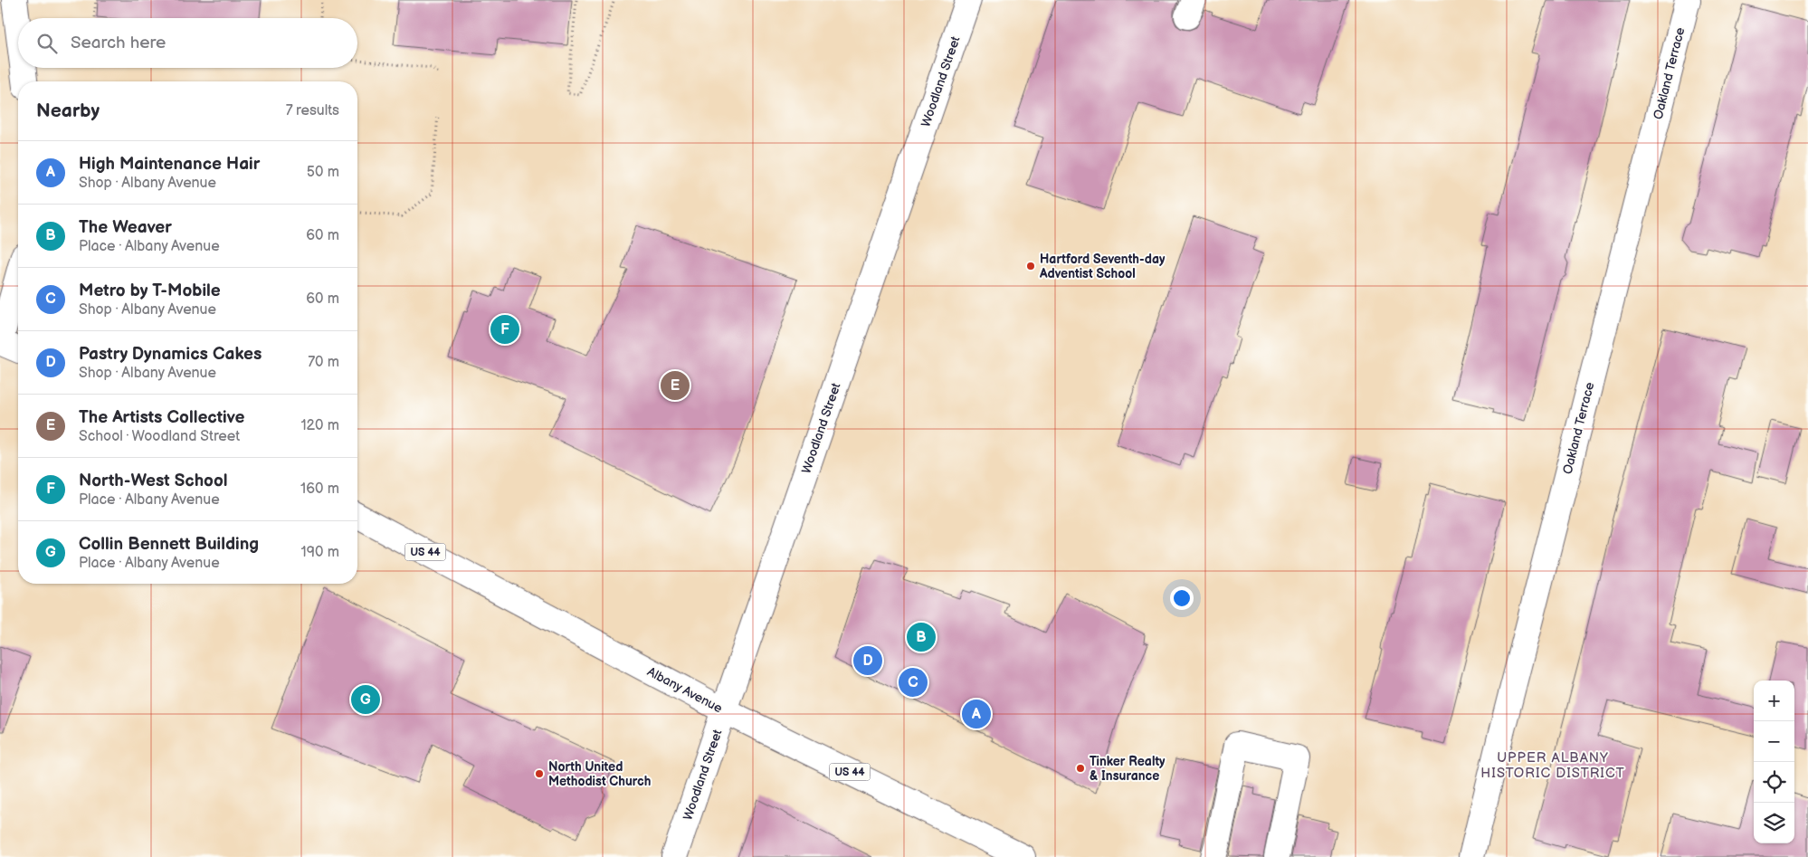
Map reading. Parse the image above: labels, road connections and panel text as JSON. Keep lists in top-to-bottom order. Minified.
{"streets":{"main road":["Oakland Terrace","Woodland Street","US 44","Albany Avenue"]},"crossings":[["Woodland Street","Albany Avenue"]],"districts":["UPPER ALBANY HISTORIC DISTRICT"],"places":["Hartford Seventh-day Adventist School","Tinker Realty & Insurance","North United Methodist Church"],"page":{"search":"Search here","heading":["Nearby","7 results"],"list":[{"mark":"A","name":"High Maintenance Hair","note":"Shop · Albany Avenue","value":"50 m"},{"mark":"B","name":"The Weaver","note":"Place · Albany Avenue","value":"60 m"},{"mark":"C","name":"Metro by T-Mobile","note":"Shop · Albany Avenue","value":"60 m"},{"mark":"D","name":"Pastry Dynamics Cakes","note":"Shop · Albany Avenue","value":"70 m"},{"mark":"E","name":"The Artists Collective","note":"School · Woodland Street","value":"120 m"},{"mark":"F","name":"North-West School","note":"Place · Albany Avenue","value":"160 m"},{"mark":"G","name":"Collin Bennett Building","note":"Place · Albany Avenue","value":"190 m"}],"pins":["F","E","B","D","C","G","A"],"map_buttons":["+","−"]}}
